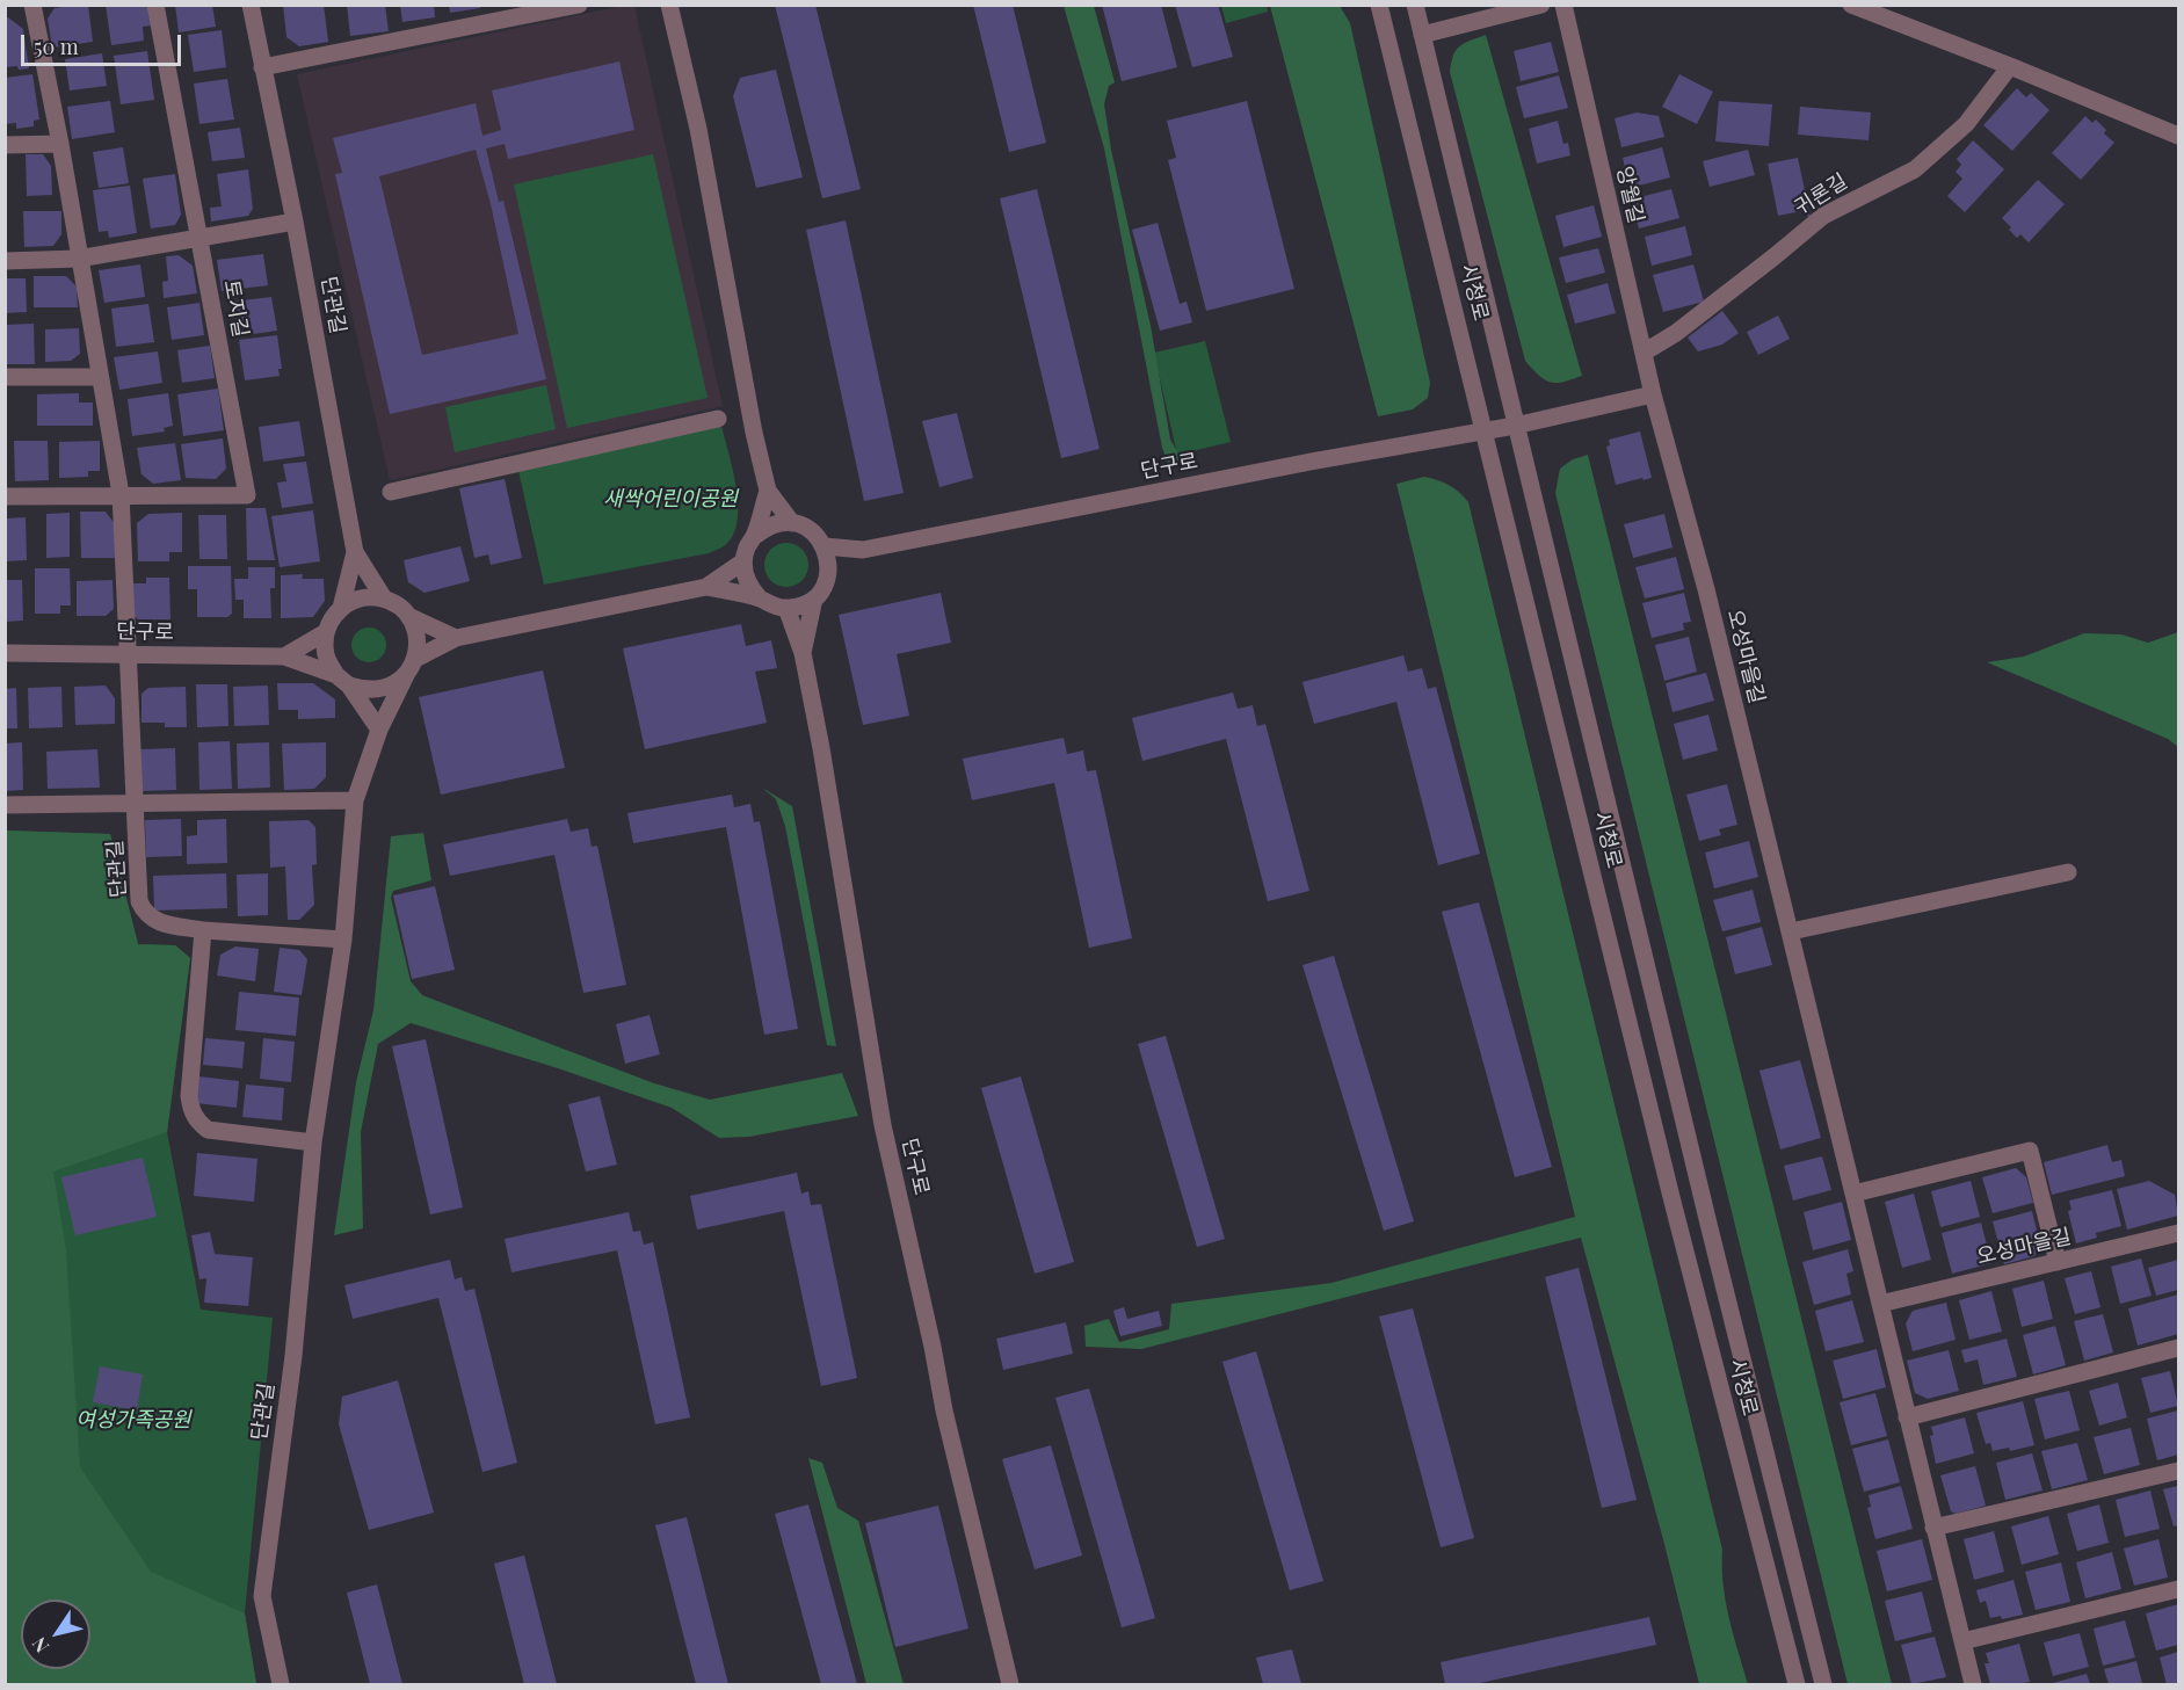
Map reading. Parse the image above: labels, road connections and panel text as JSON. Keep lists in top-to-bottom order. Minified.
{"streets":{"street":["앙월길","귀론길","시청로","단관길","토지길","단구로","오성마을길"]},"crossings":[["앙월길","귀론길"],["앙월길","오성마을길"],["시청로","단구로"]],"parks":["새싹어린이공원","여성가족공원"],"scale_bar":"50 m","north":"bottom left"}
